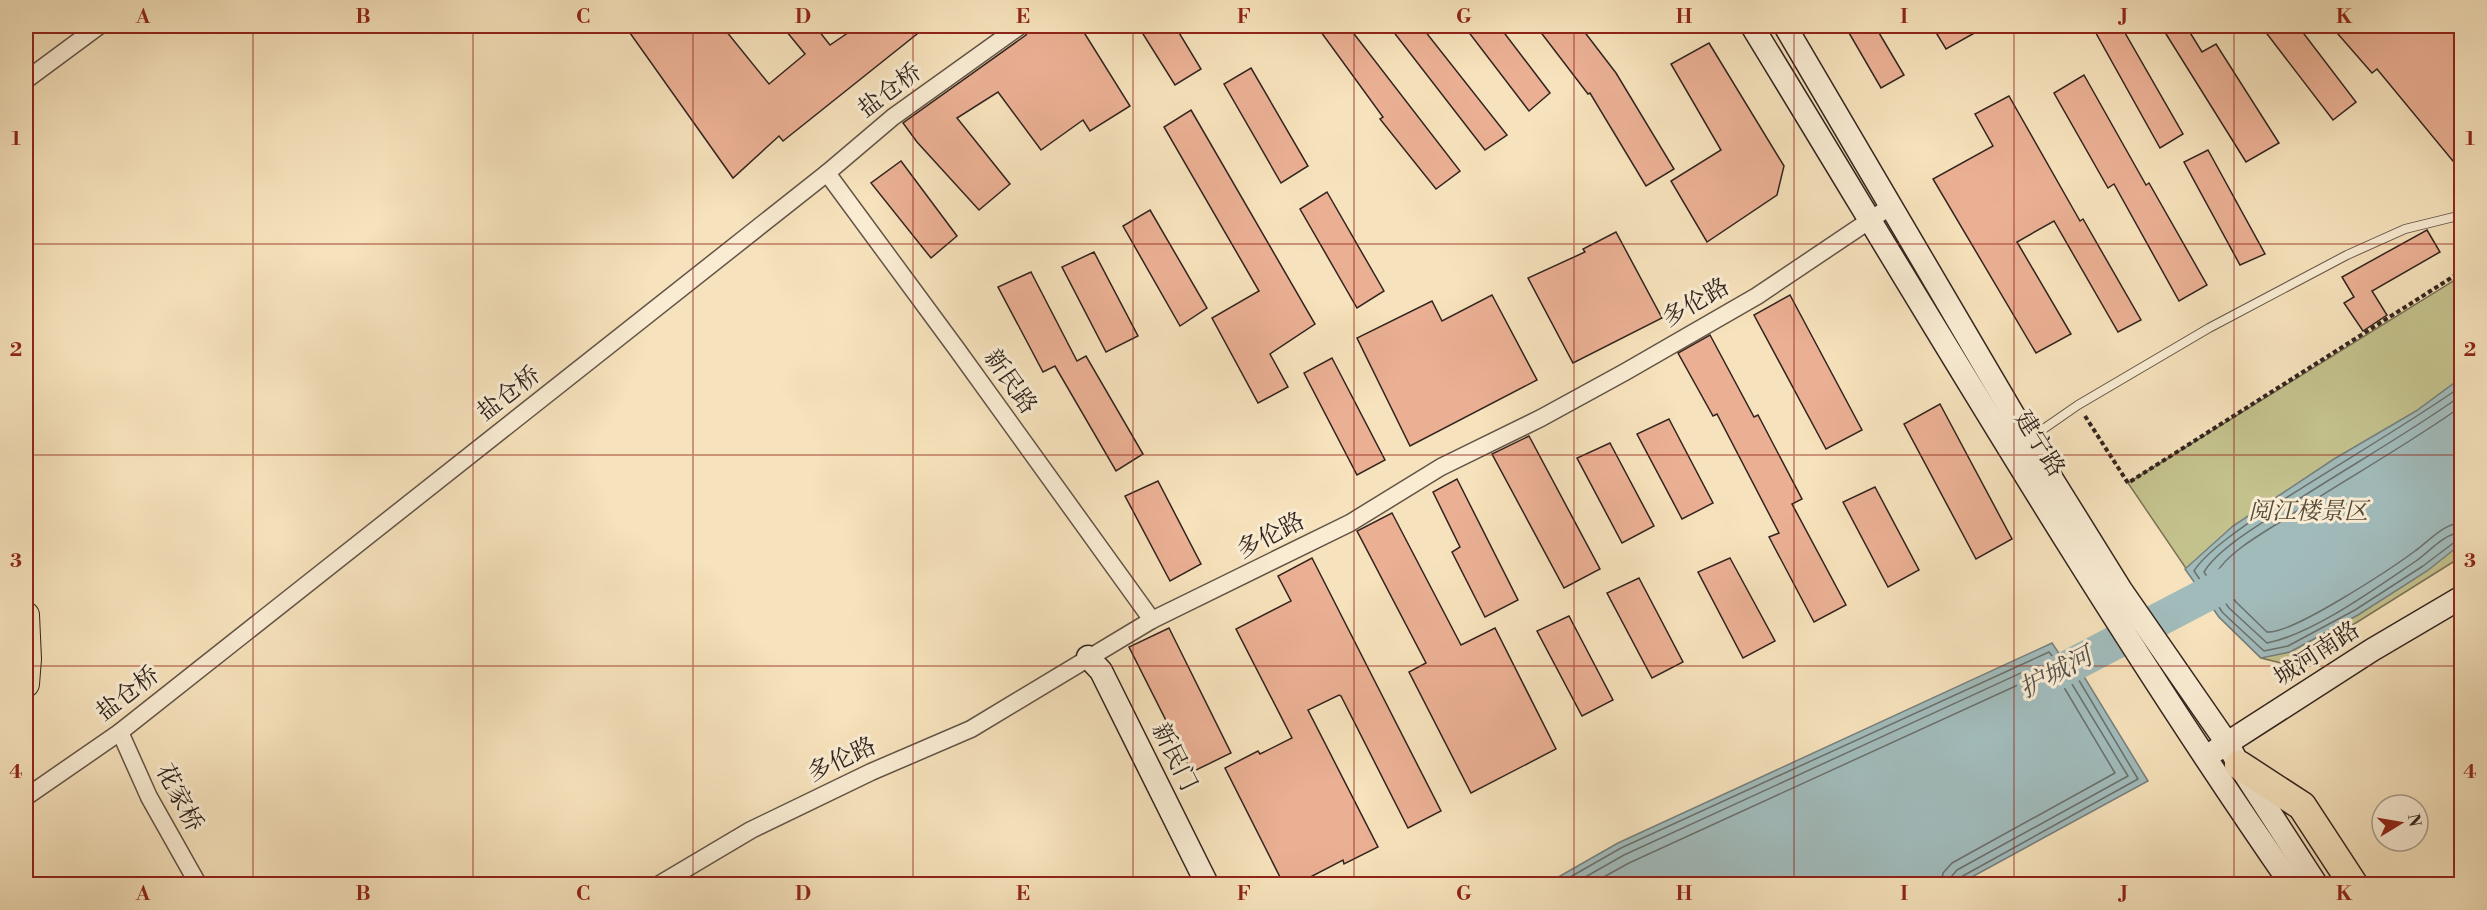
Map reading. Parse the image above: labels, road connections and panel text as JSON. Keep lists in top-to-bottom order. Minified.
{"streets":{"main road":["建宁路","城河南路","新民门"],"street":["盐仓桥","多伦路","新民路","花家桥"]},"crossings":[["盐仓桥","新民路"],["盐仓桥","花家桥"],["多伦路","新民路"],["多伦路","建宁路"],["多伦路","新民门"],["建宁路","城河南路"]],"water":["护城河"],"parks":["阅江楼景区"],"north":"right","grid":{"columns":["A","B","C","D","E","F","G","H","I","J","K"],"rows":["1","2","3","4"]}}
